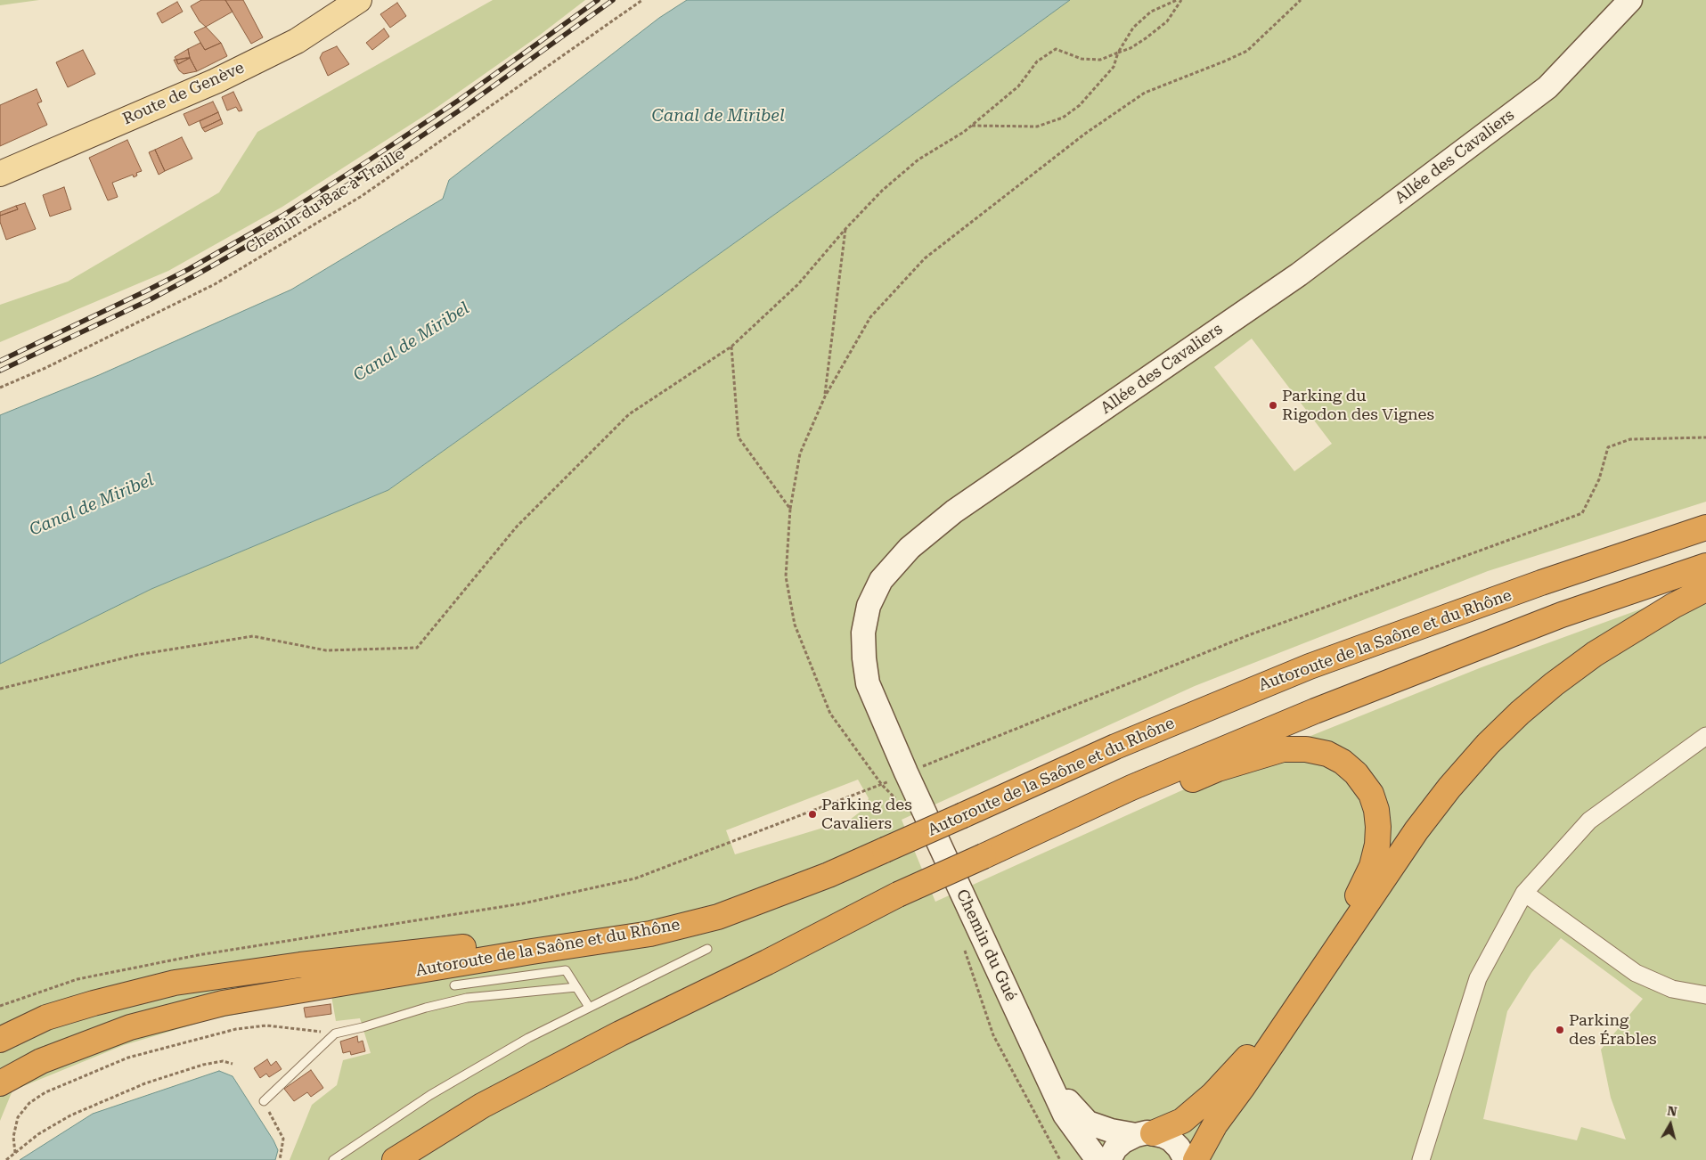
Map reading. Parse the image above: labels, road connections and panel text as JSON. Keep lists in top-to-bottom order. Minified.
{"streets":{"highway":["Autoroute de la Saône et du Rhône"],"main road":["Route de Genève"],"street":["Allée des Cavaliers","Chemin du Gué"],"path":["Chemin du Bac à Traille"]},"crossings":[["Allée des Cavaliers","Chemin du Gué"]],"water":["Canal de Miribel"],"places":["Parking du Rigodon des Vignes","Parking des Cavaliers","Parking des Érables"],"north":"top"}
